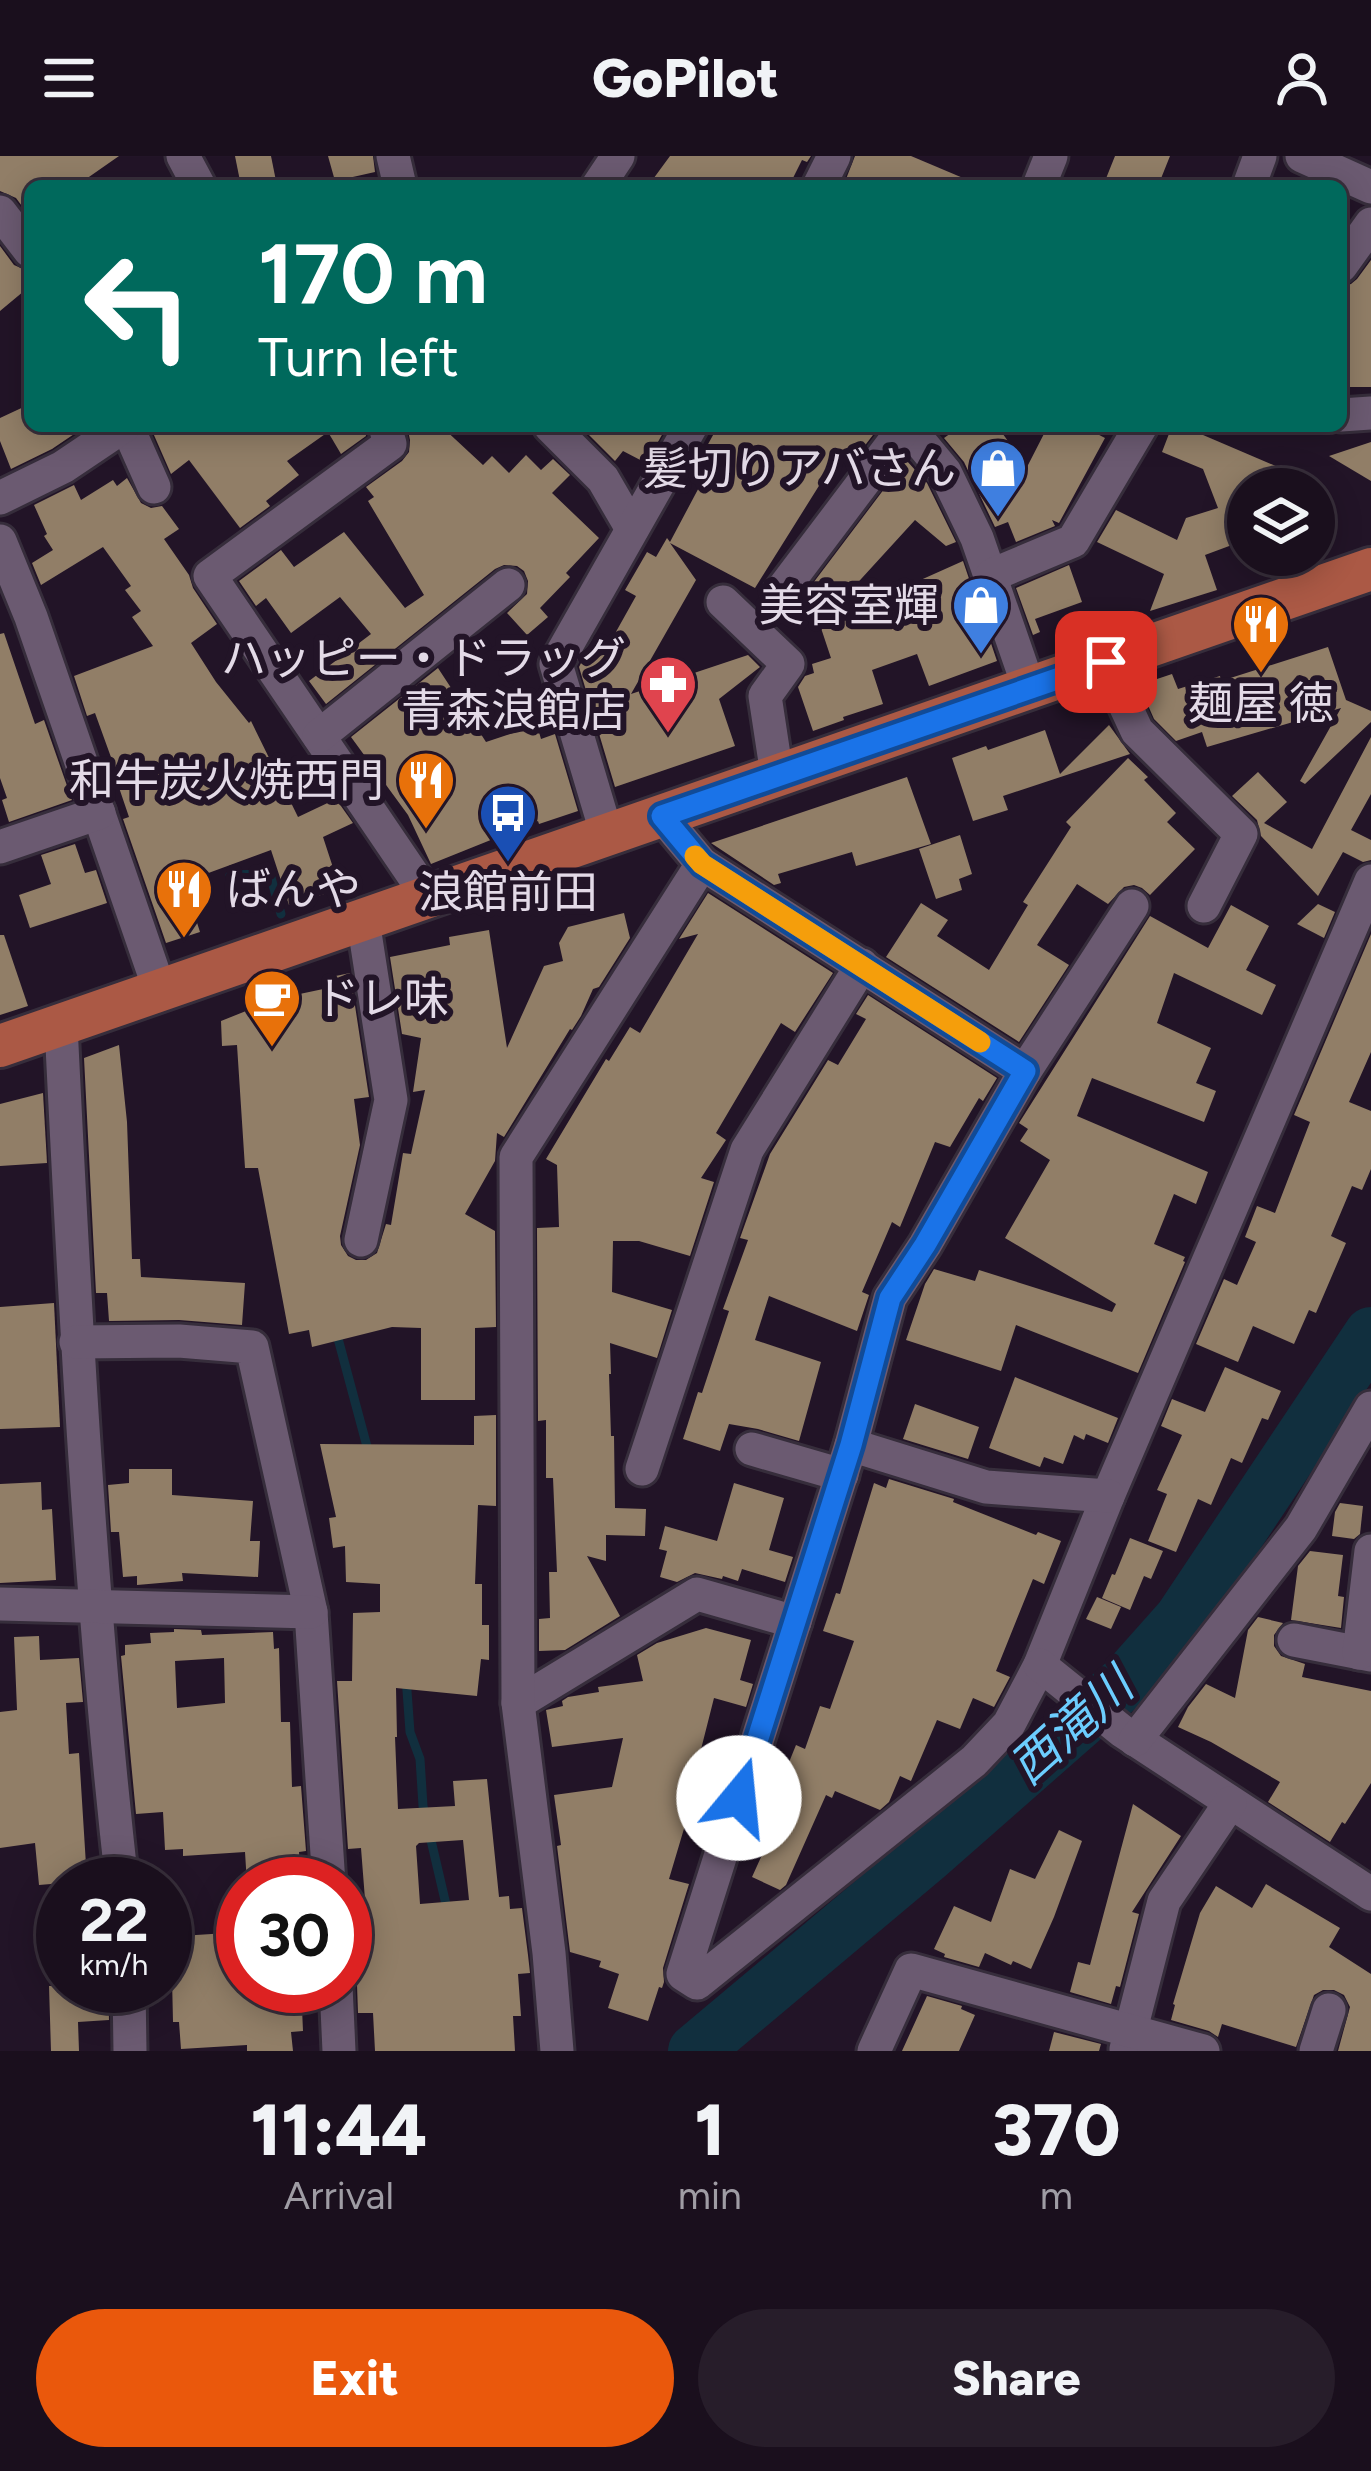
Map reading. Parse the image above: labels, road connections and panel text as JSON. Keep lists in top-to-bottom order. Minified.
{"water":["西滝川"],"places":{"shop":["髪切りアバさん","美容室輝"],"restaurant":["麺屋 徳","和牛炭火焼西門","ばんや"],"pharmacy":["ハッピー・ドラッグ 青森浪館店"],"bus stop":["浪館前田"],"cafe":["ドレ味"]},"page":{"header":"GoPilot","turn":["170 m","Turn left"],"speed":"22 km/h","limit":"30","eta":["11:44","Arrival","1","min","370","m"],"buttons":["Exit","Share"]}}
